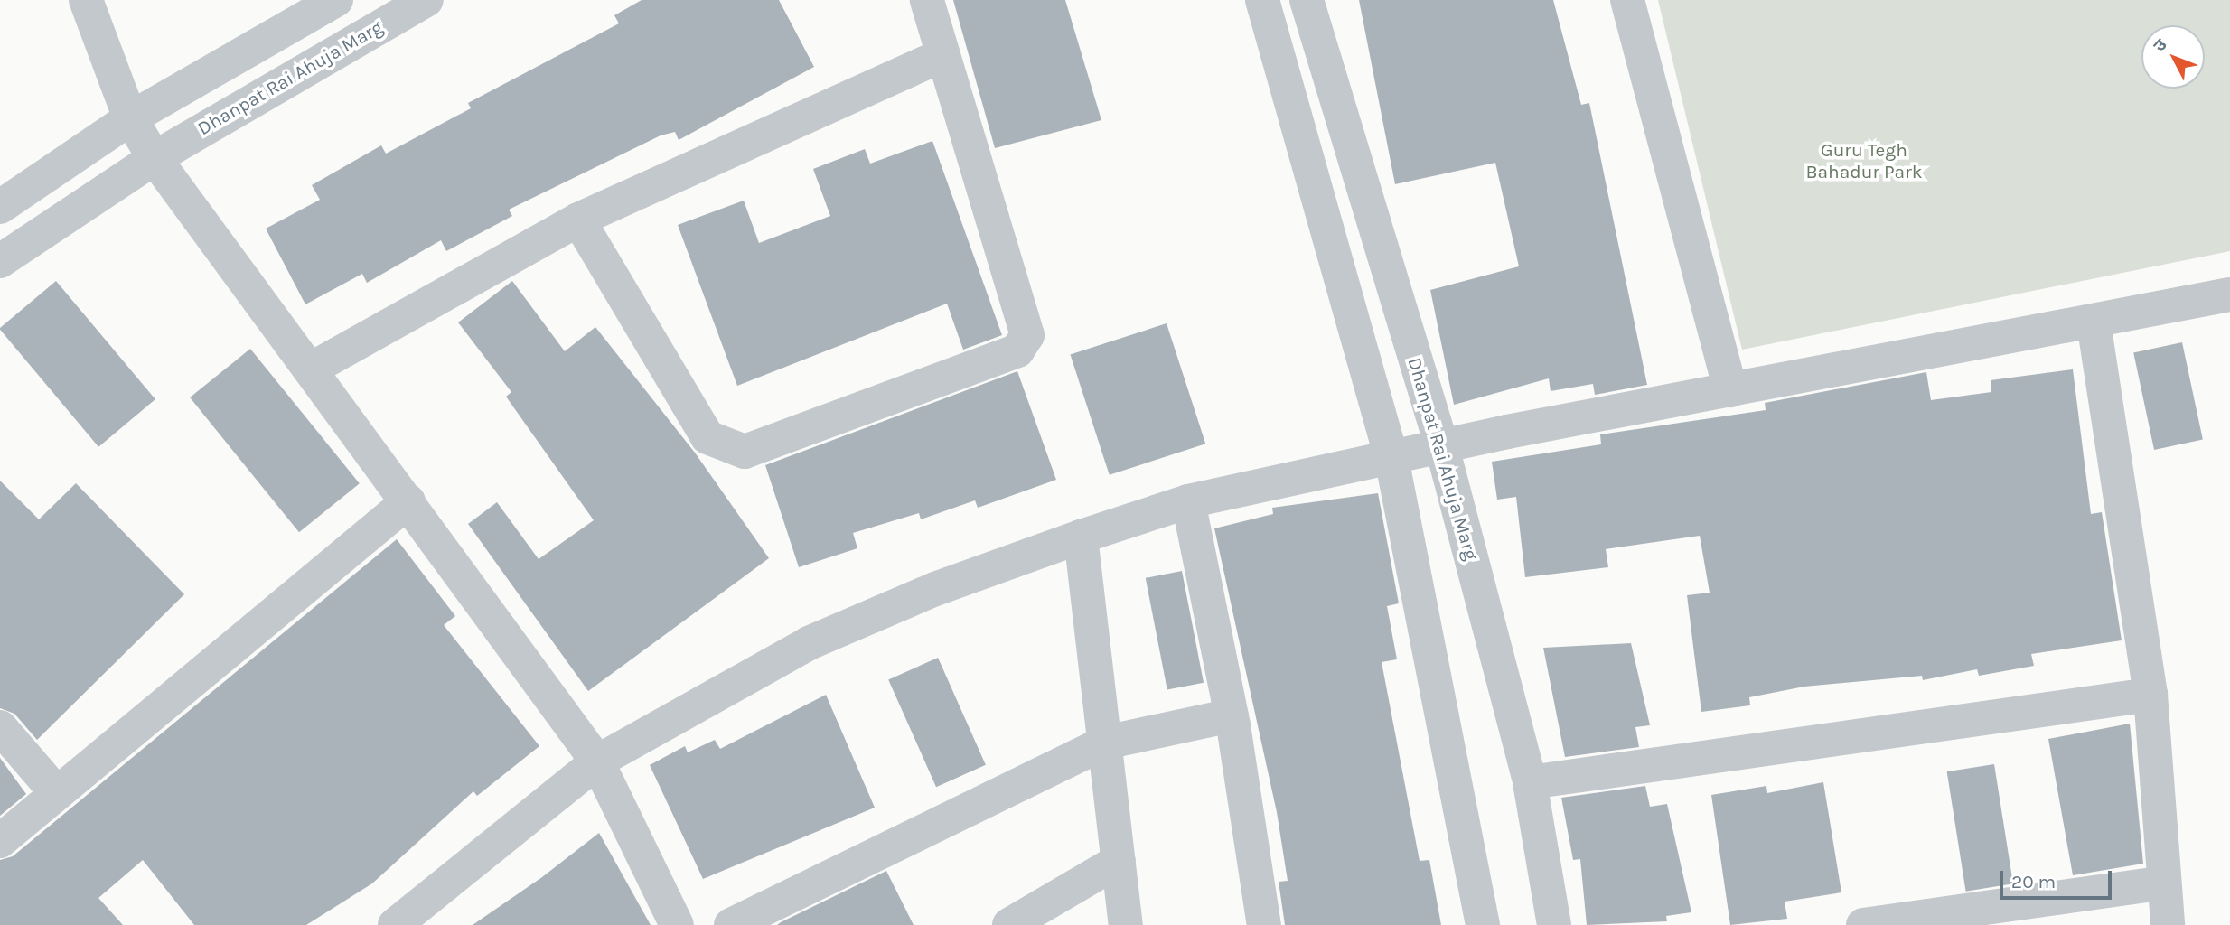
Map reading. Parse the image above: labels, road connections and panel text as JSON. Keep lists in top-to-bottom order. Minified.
{"streets":{"street":["Dhanpat Rai Ahuja Marg"]},"parks":["Guru Tegh Bahadur Park"],"scale_bar":"20 m","north":"top left"}
